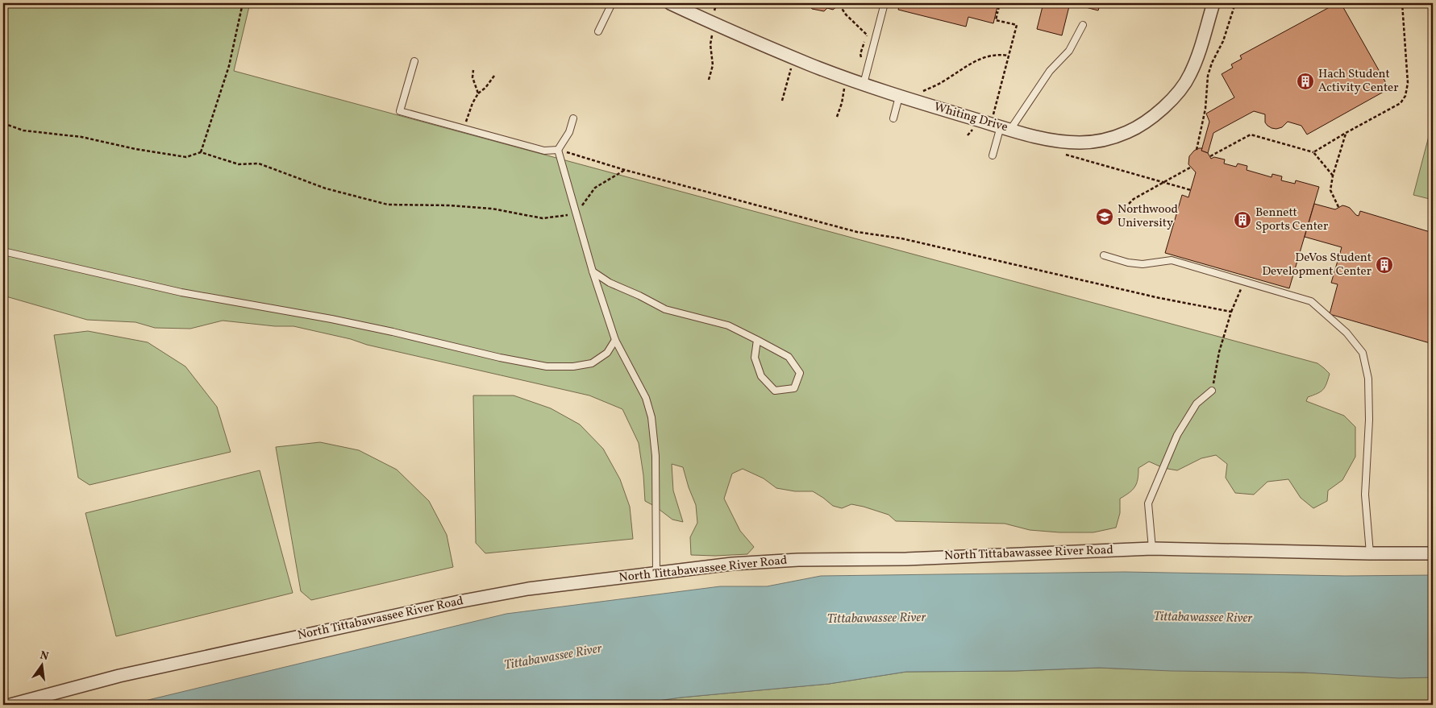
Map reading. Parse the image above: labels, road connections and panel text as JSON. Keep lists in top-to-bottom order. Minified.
{"streets":{"street":["Whiting Drive","North Tittabawassee River Road"]},"water":["Tittabawassee River"],"places":{"building":["Hach Student Activity Center","Bennett Sports Center","DeVos Student Development Center"],"school or university":["Northwood University"]},"north":"top"}
